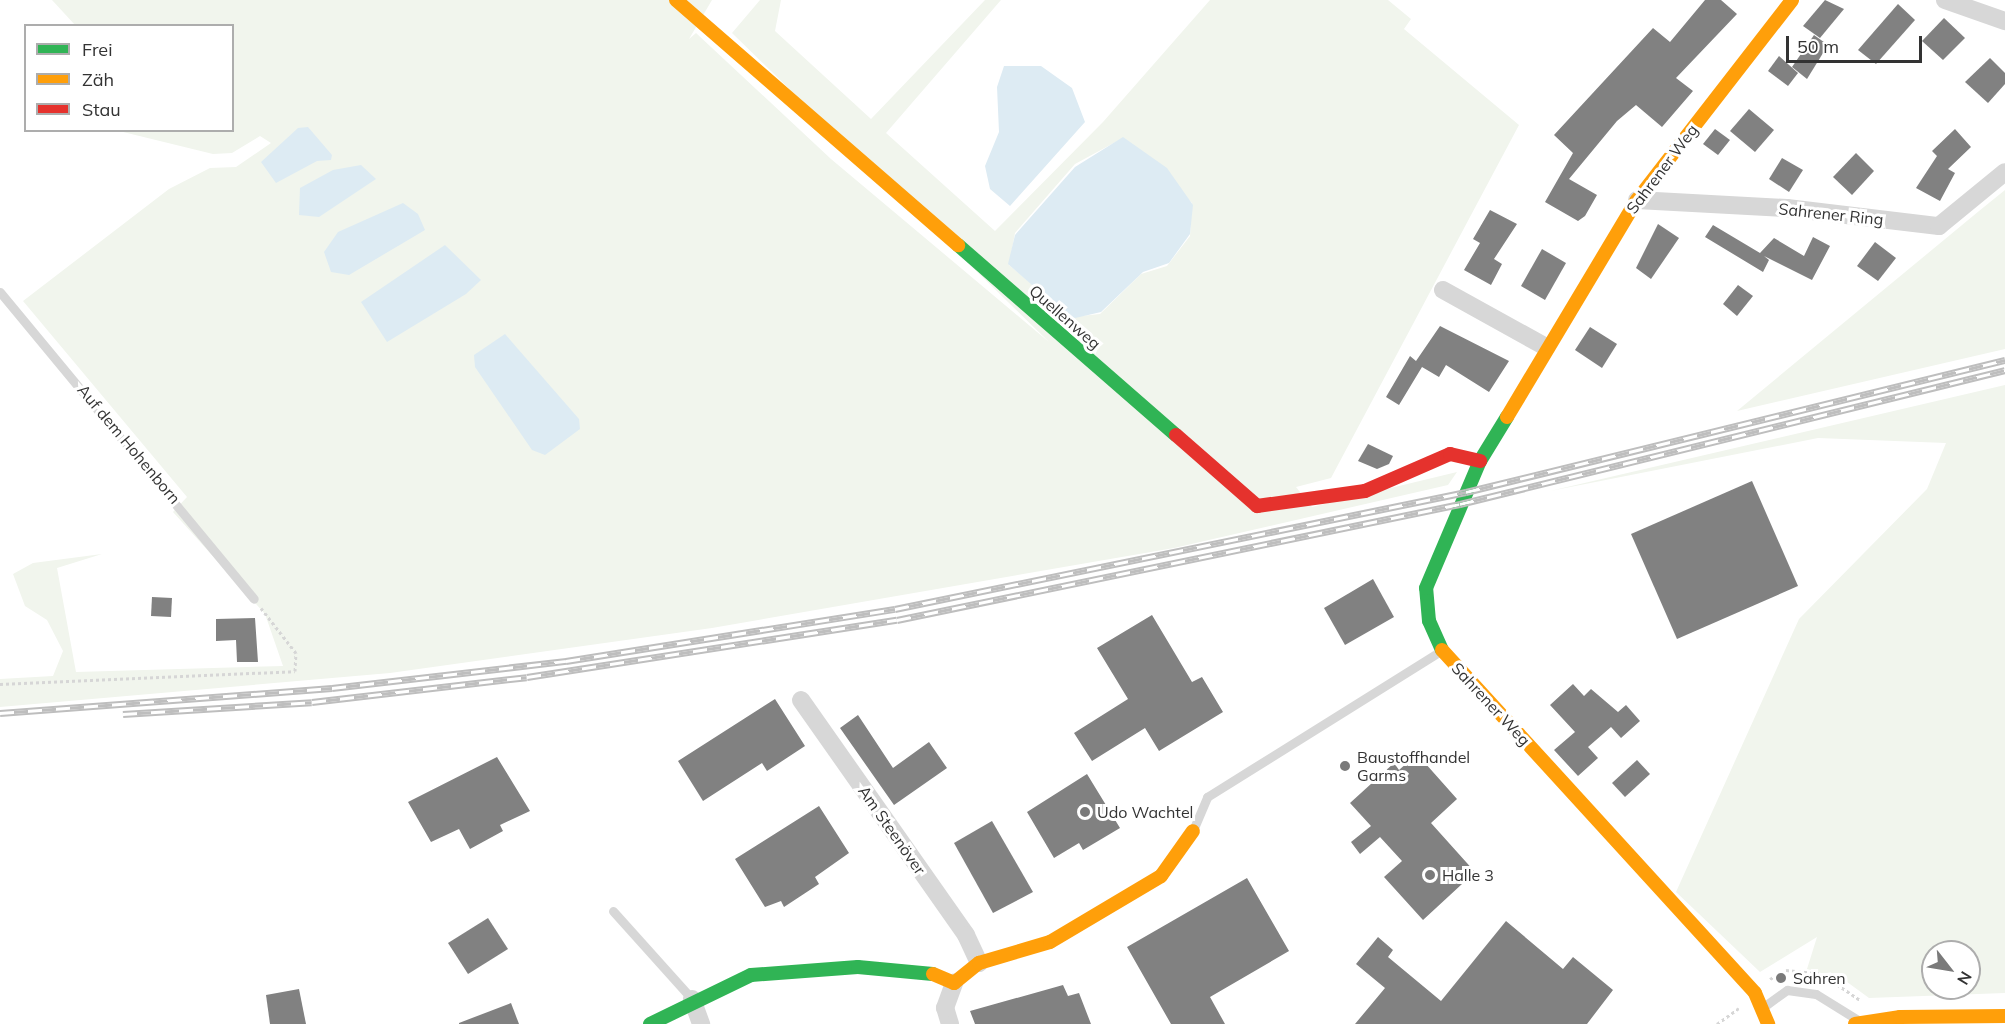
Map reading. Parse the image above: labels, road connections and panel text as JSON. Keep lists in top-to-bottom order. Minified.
{"streets":{"street":["Sahrener Weg","Sahrener Ring","Quellenweg","Am Steenöver"],"lane":["Auf dem Hohenborn"]},"crossings":[["Sahrener Weg","Sahrener Ring"],["Sahrener Weg","Quellenweg"]],"places":["Baustoffhandel Garms","Udo Wachtel","Halle 3","Sahren"],"legend":["Frei","Zäh","Stau"],"scale_bar":"50 m","north":"bottom right"}
